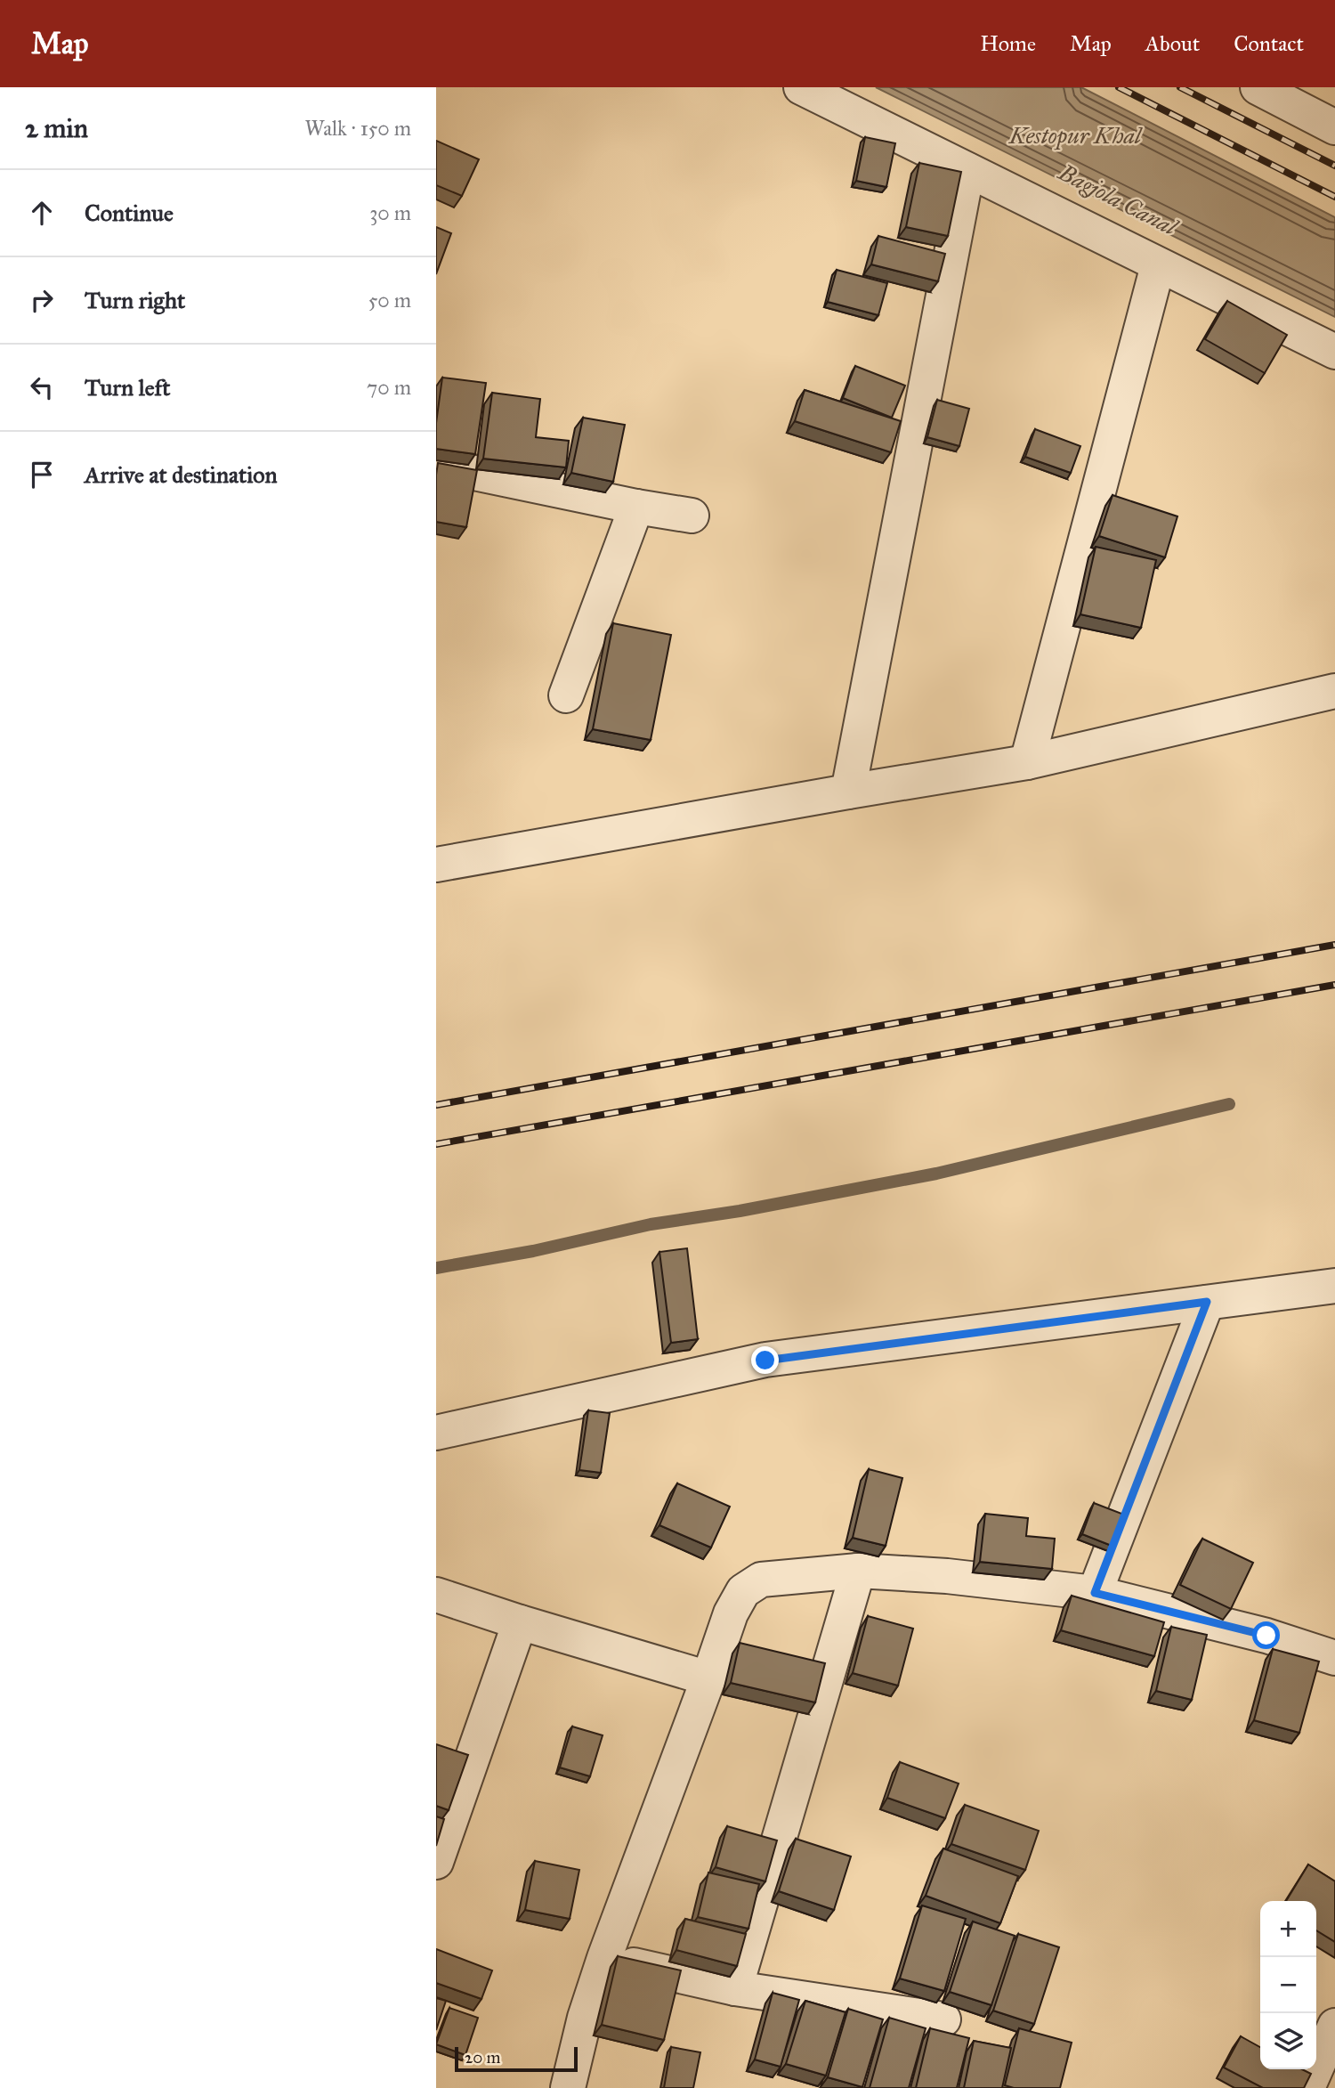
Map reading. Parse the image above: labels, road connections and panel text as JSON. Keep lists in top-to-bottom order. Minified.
{"water":["Kestopur Khal","Bagjola Canal"],"scale_bar":"20 m","page":{"header":"Map","nav":["Home","Map","About","Contact"],"heading":["2 min","Walk · 150 m"],"list":[["Continue","30 m"],["Turn right","50 m"],["Turn left","70 m"],"Arrive at destination"],"map_buttons":["+","−"],"scale":"20 m"}}
